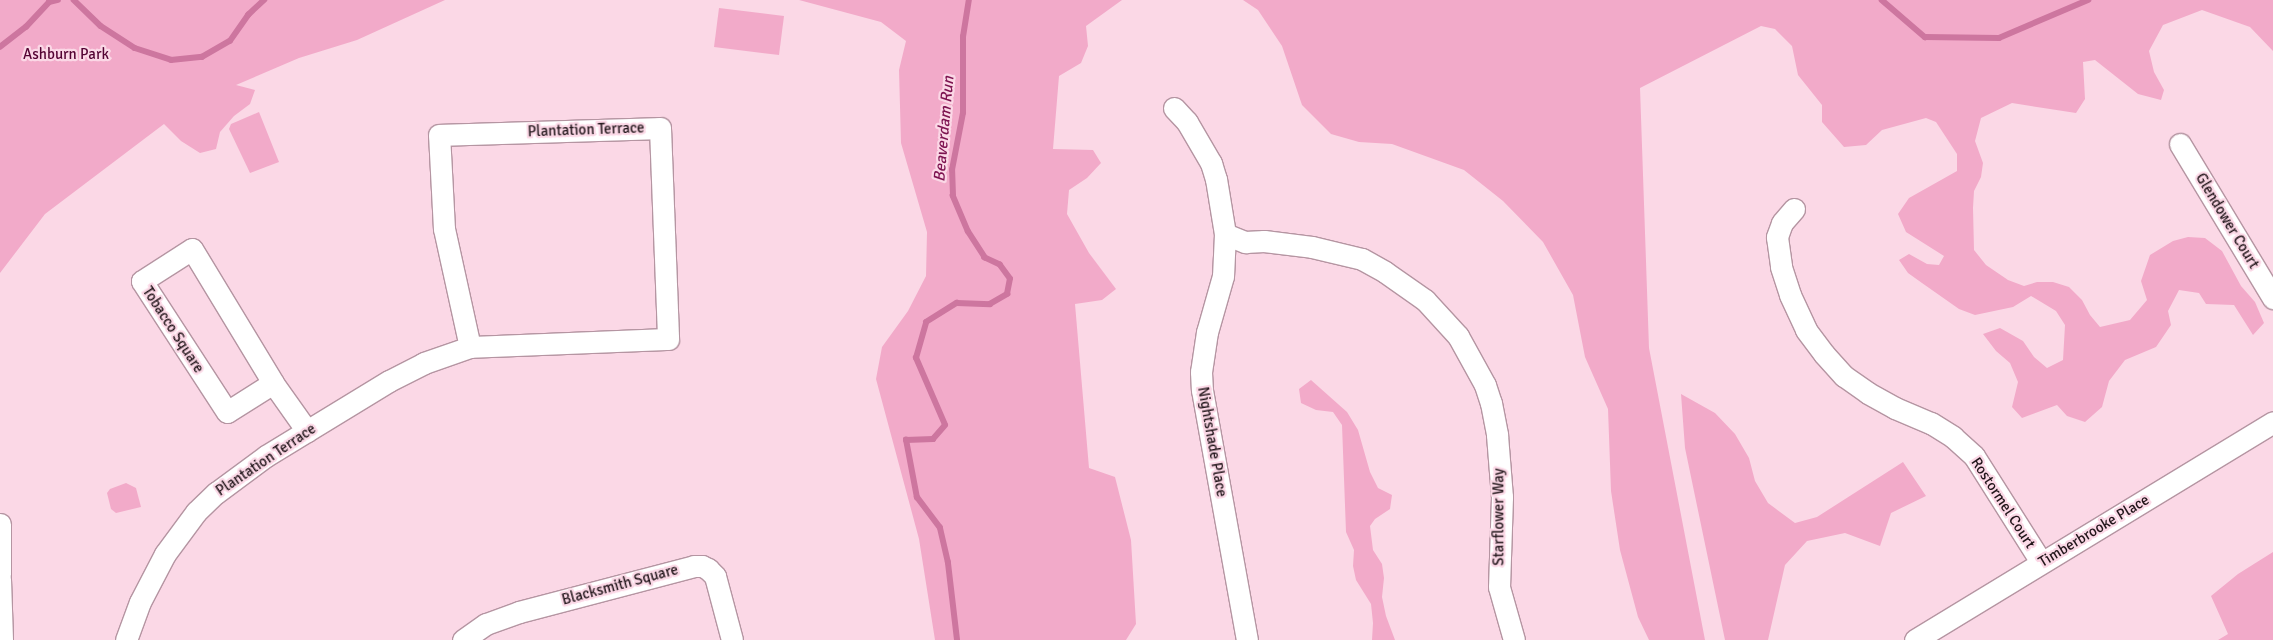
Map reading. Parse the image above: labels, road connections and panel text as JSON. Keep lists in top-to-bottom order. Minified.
{"streets":{"street":["Plantation Terrace","Glendower Court","Tobacco Square","Nightshade Place","Rostormel Court","Starflower Way","Timberbrooke Place","Blacksmith Square"]},"crossings":[["Plantation Terrace","Tobacco Square"],["Nightshade Place","Starflower Way"],["Rostormel Court","Timberbrooke Place"]],"water":["Beaverdam Run"],"parks":["Ashburn Park"]}
